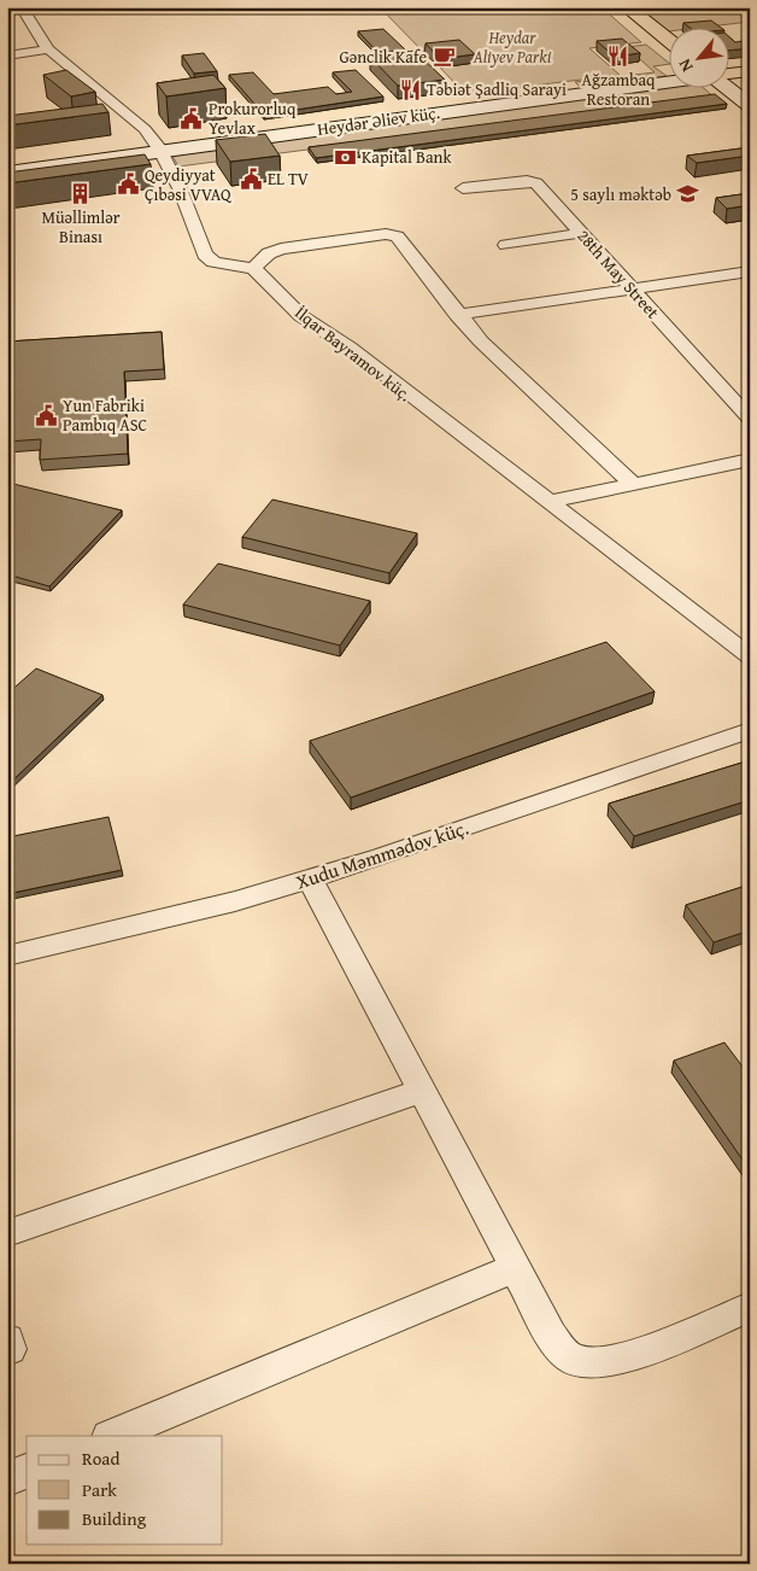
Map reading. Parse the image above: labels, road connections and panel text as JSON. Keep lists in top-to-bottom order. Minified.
{"streets":{"highway":["Heydər Əliev küç."],"street":["28th May Street","İlqar Bayramov küç.","Xudu Məmmədov küç."]},"parks":["Heydar Aliyev Parki"],"places":{"restaurant":["Ağzambaq Restoran","Təbiət Şadliq Sarayi"],"cafe":["Gənclik Kafe"],"public building":["Prokurorluq Yevlax","EL TV","Qeydiyyat Çıbəsi VVAQ","Yun Fabriki Pambıq ASC"],"bank":["Kapital Bank"],"building":["Müəllimlər Binası"],"school or university":["5 saylı məktəb"]},"legend":["Road","Park","Building"],"north":"bottom left"}
